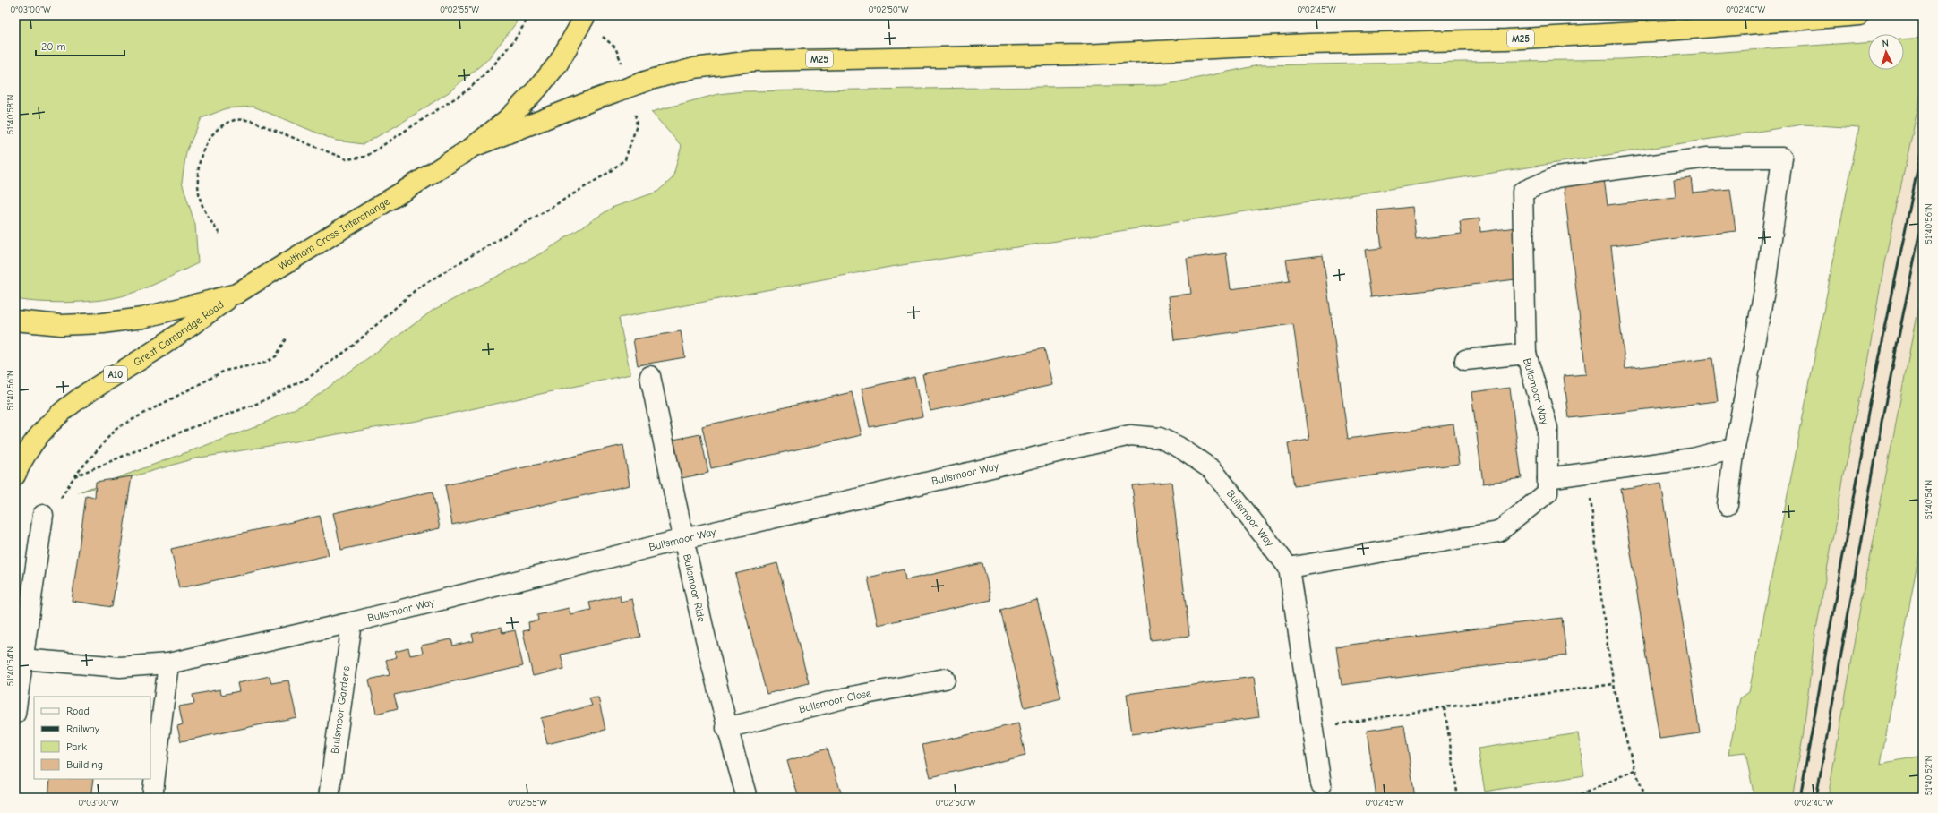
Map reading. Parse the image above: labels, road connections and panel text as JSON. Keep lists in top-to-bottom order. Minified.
{"streets":{"highway":["M25","Waltham Cross Interchange","Great Cambridge Road","A10"],"street":["Bullsmoor Way","Bullsmoor Ride","Bullsmoor Close","Bullsmoor Gardens"]},"crossings":[["M25","Waltham Cross Interchange"],["Waltham Cross Interchange","Great Cambridge Road"],["Bullsmoor Way","Bullsmoor Ride"],["Bullsmoor Way","Bullsmoor Gardens"],["Bullsmoor Ride","Bullsmoor Close"]],"legend":["Road","Railway","Park","Building"],"scale_bar":"20 m","north":"top","coordinates":["0°03'00\"W","0°02'55\"W","0°02'50\"W","0°02'45\"W","0°02'40\"W","51°40'58\"N","51°40'56\"N","51°40'54\"N","51°40'52\"N"]}
